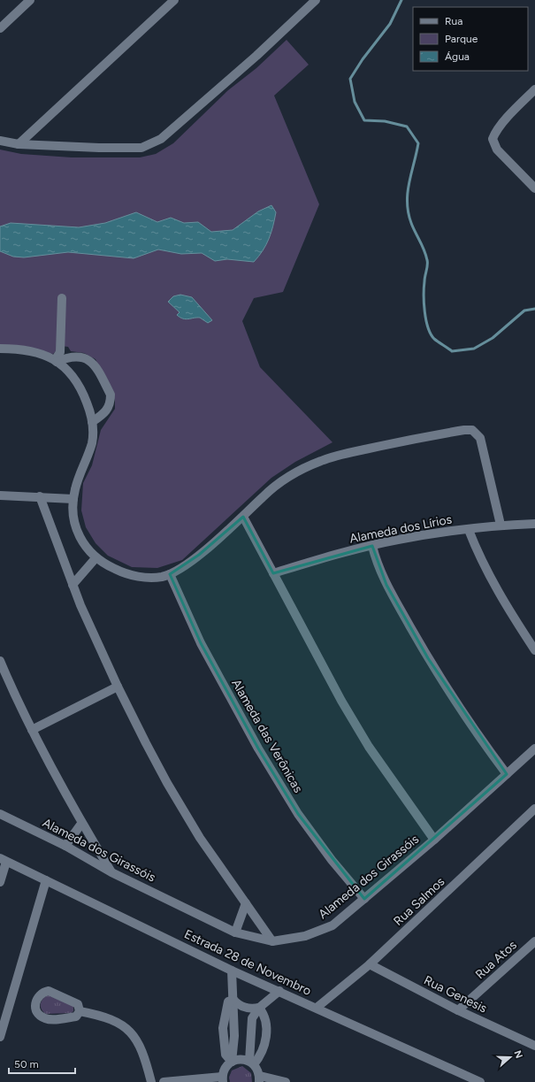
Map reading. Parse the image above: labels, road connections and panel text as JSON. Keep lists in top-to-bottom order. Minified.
{"streets":{"street":["Alameda dos Lírios","Alameda das Verônicas","Alameda dos Girassóis","Rua Salmos","Rua Atos","Estrada 28 de Novembro","Rua Genesis"]},"crossings":[["Alameda das Verônicas","Alameda dos Girassóis"],["Rua Salmos","Estrada 28 de Novembro"],["Rua Salmos","Rua Genesis"],["Rua Atos","Rua Genesis"]],"legend":["Rua","Parque","Água"],"scale_bar":"50 m","north":"right"}
